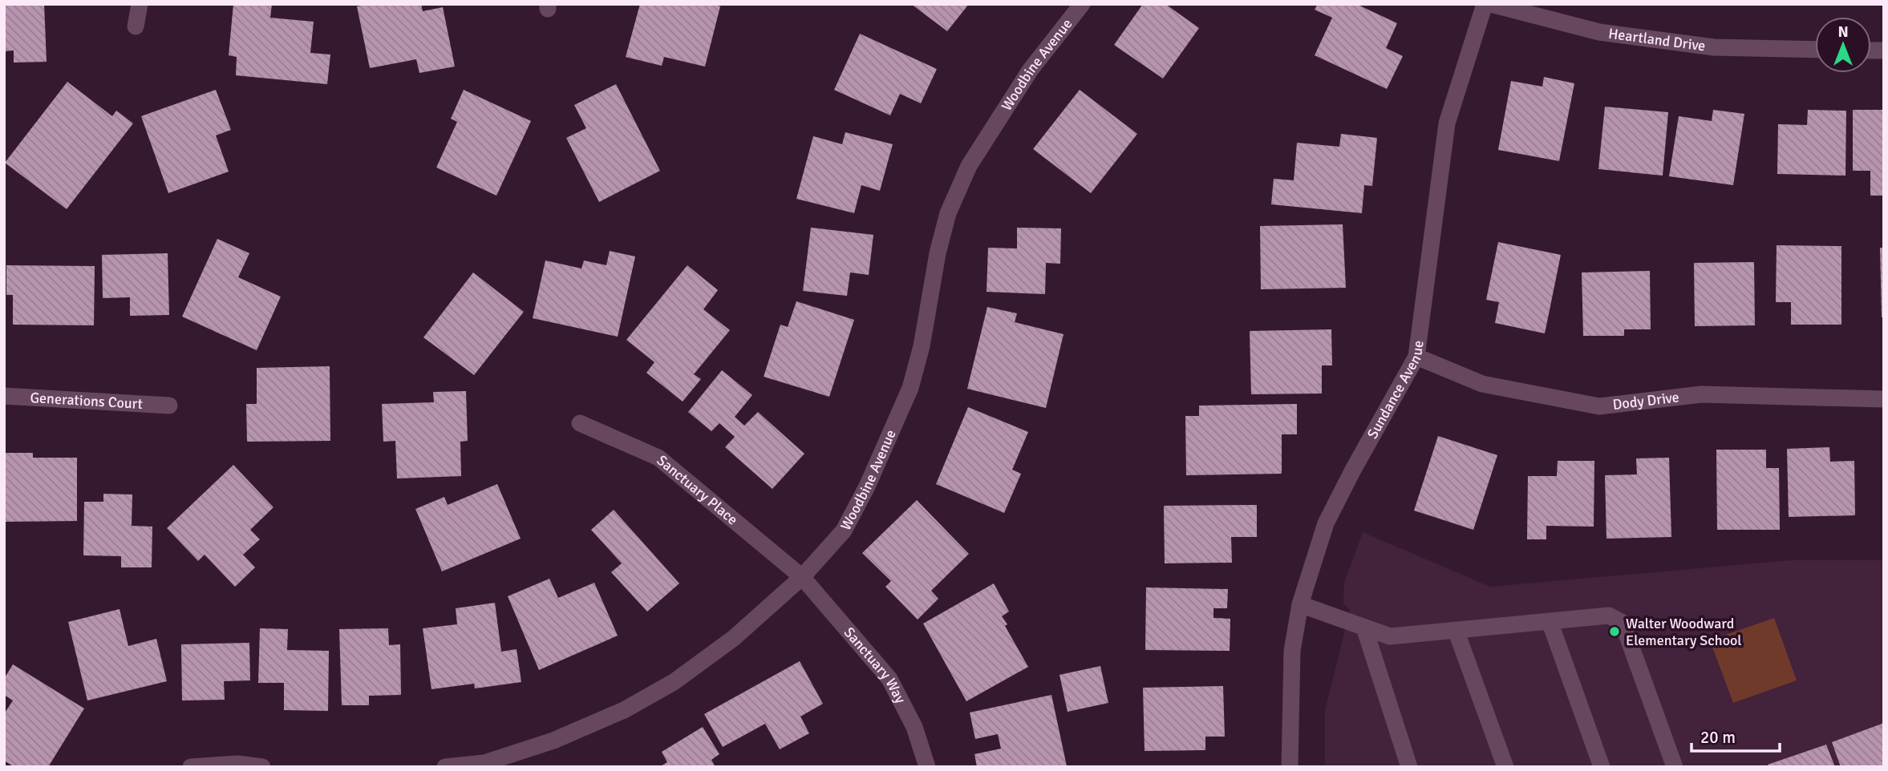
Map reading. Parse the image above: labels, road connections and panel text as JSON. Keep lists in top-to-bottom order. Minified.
{"streets":{"street":["Heartland Drive","Woodbine Avenue","Sundance Avenue","Generations Court","Dody Drive","Sanctuary Place","Sanctuary Way"]},"crossings":[["Woodbine Avenue","Sanctuary Place"],["Woodbine Avenue","Sanctuary Way"],["Sundance Avenue","Dody Drive"],["Sanctuary Place","Sanctuary Way"]],"places":["Walter Woodward Elementary School"],"scale_bar":"20 m","north":"top"}
